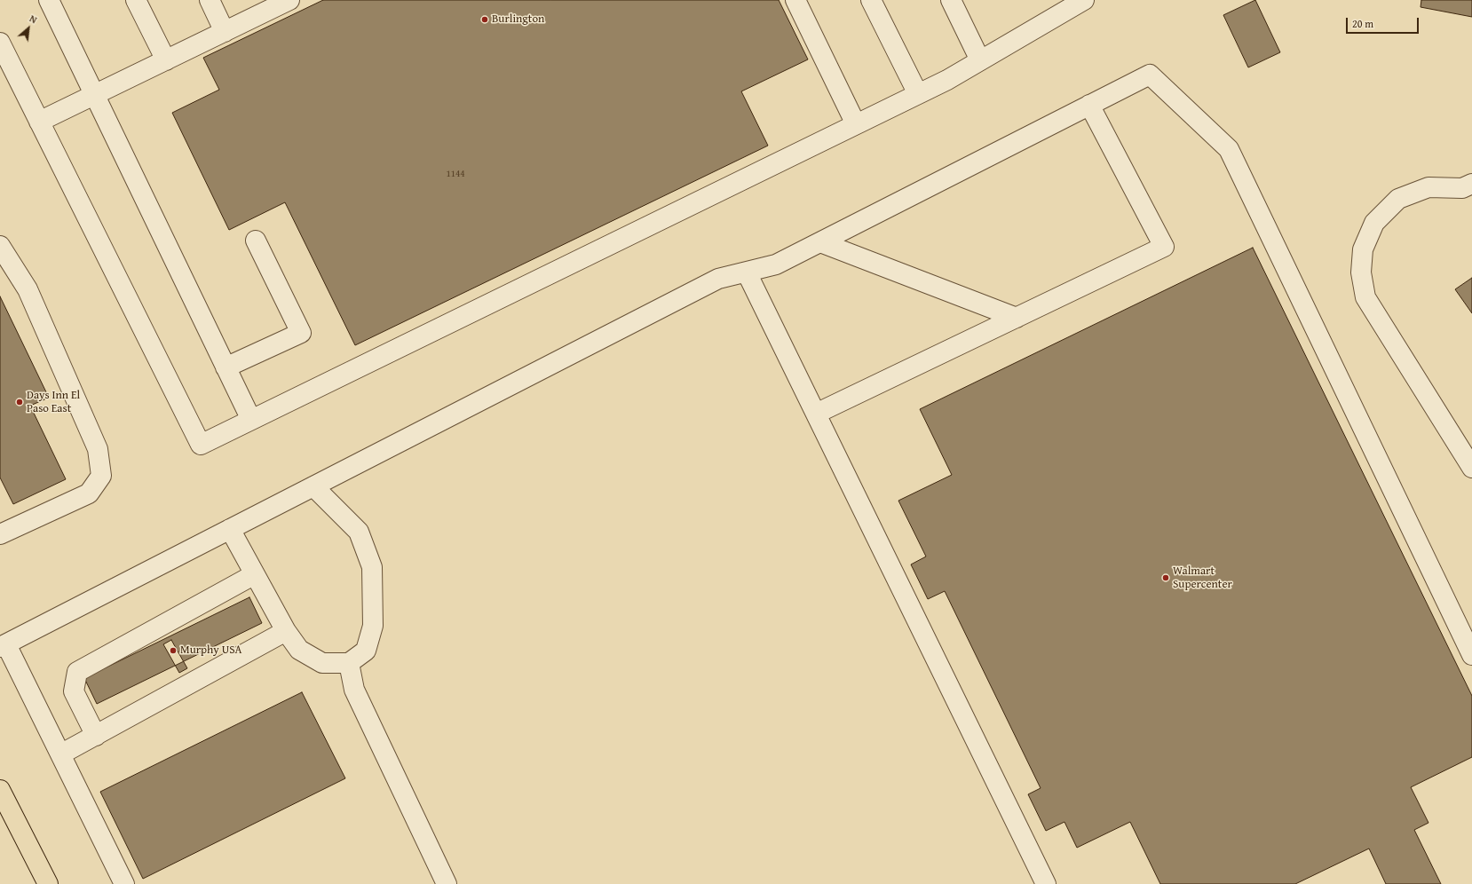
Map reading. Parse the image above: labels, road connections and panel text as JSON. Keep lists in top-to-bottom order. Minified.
{"places":["Burlington","Days Inn El Paso East","Walmart Supercenter","Murphy USA"],"house_numbers":["1144"],"scale_bar":"20 m","north":"top right"}
